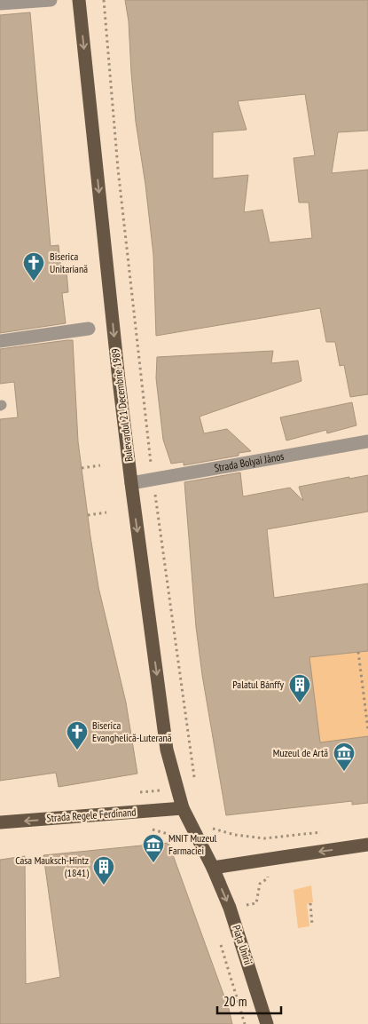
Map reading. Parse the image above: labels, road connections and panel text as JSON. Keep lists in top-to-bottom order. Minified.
{"streets":{"main road":["Bulevardul 21 Decembrie 1989","Strada Regele Ferdinand","Piața Unirii"],"street":["Strada Bolyai János"]},"crossings":[["Bulevardul 21 Decembrie 1989","Strada Bolyai János"],["Bulevardul 21 Decembrie 1989","Strada Regele Ferdinand"],["Bulevardul 21 Decembrie 1989","Piața Unirii"],["Strada Regele Ferdinand","Piața Unirii"]],"one_way":["Bulevardul 21 Decembrie 1989","Strada Regele Ferdinand","Piața Unirii"],"places":{"church":["Biserica Unitariană","Biserica Evanghelică-Luterană"],"building":["Palatul Bánffy","Casa Mauksch-Hintz (1841)"],"museum":["Muzeul de Artă","MNIT Muzeul Farmaciei"]},"scale_bar":"20 m"}
